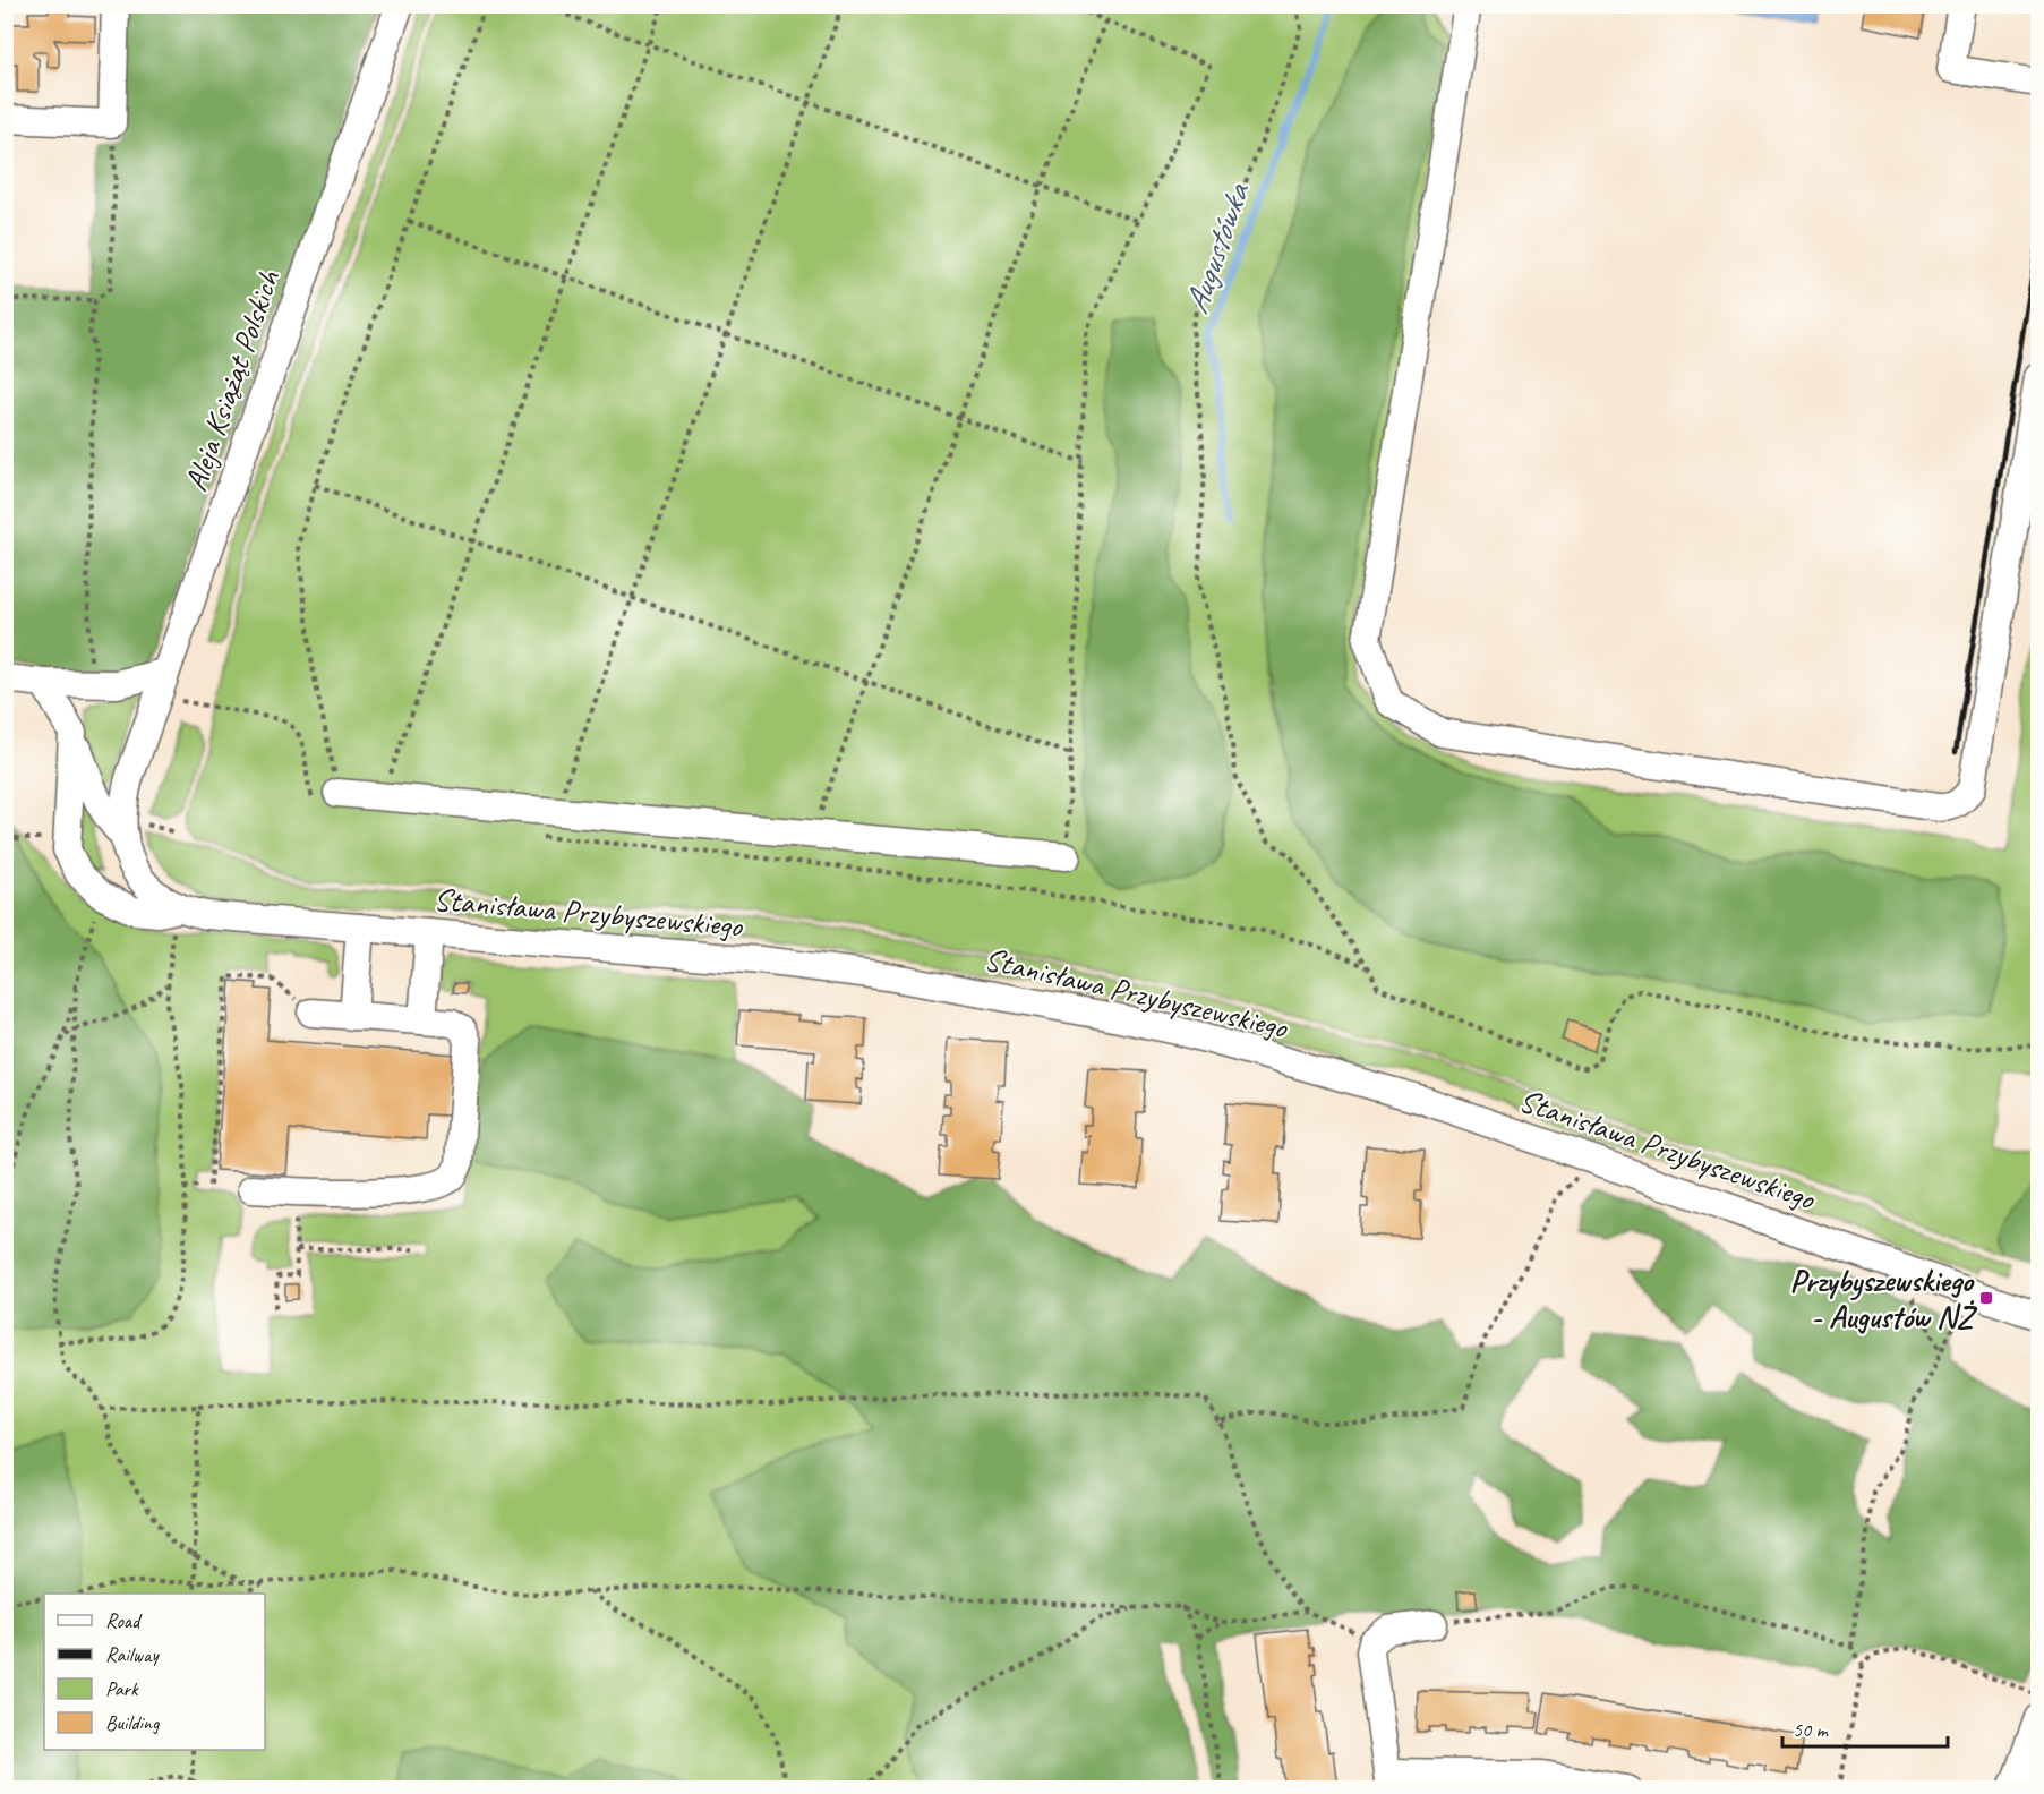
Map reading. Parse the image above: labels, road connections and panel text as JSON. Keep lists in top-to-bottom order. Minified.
{"streets":{"street":["Aleja Książąt Polskich","Stanisława Przybyszewskiego"]},"crossings":[["Aleja Książąt Polskich","Stanisława Przybyszewskiego"]],"water":["Augustówka"],"places":{"transit":["Przybyszewskiego - Augustów NŻ"]},"legend":["Road","Railway","Park","Building"],"scale_bar":"50 m"}
